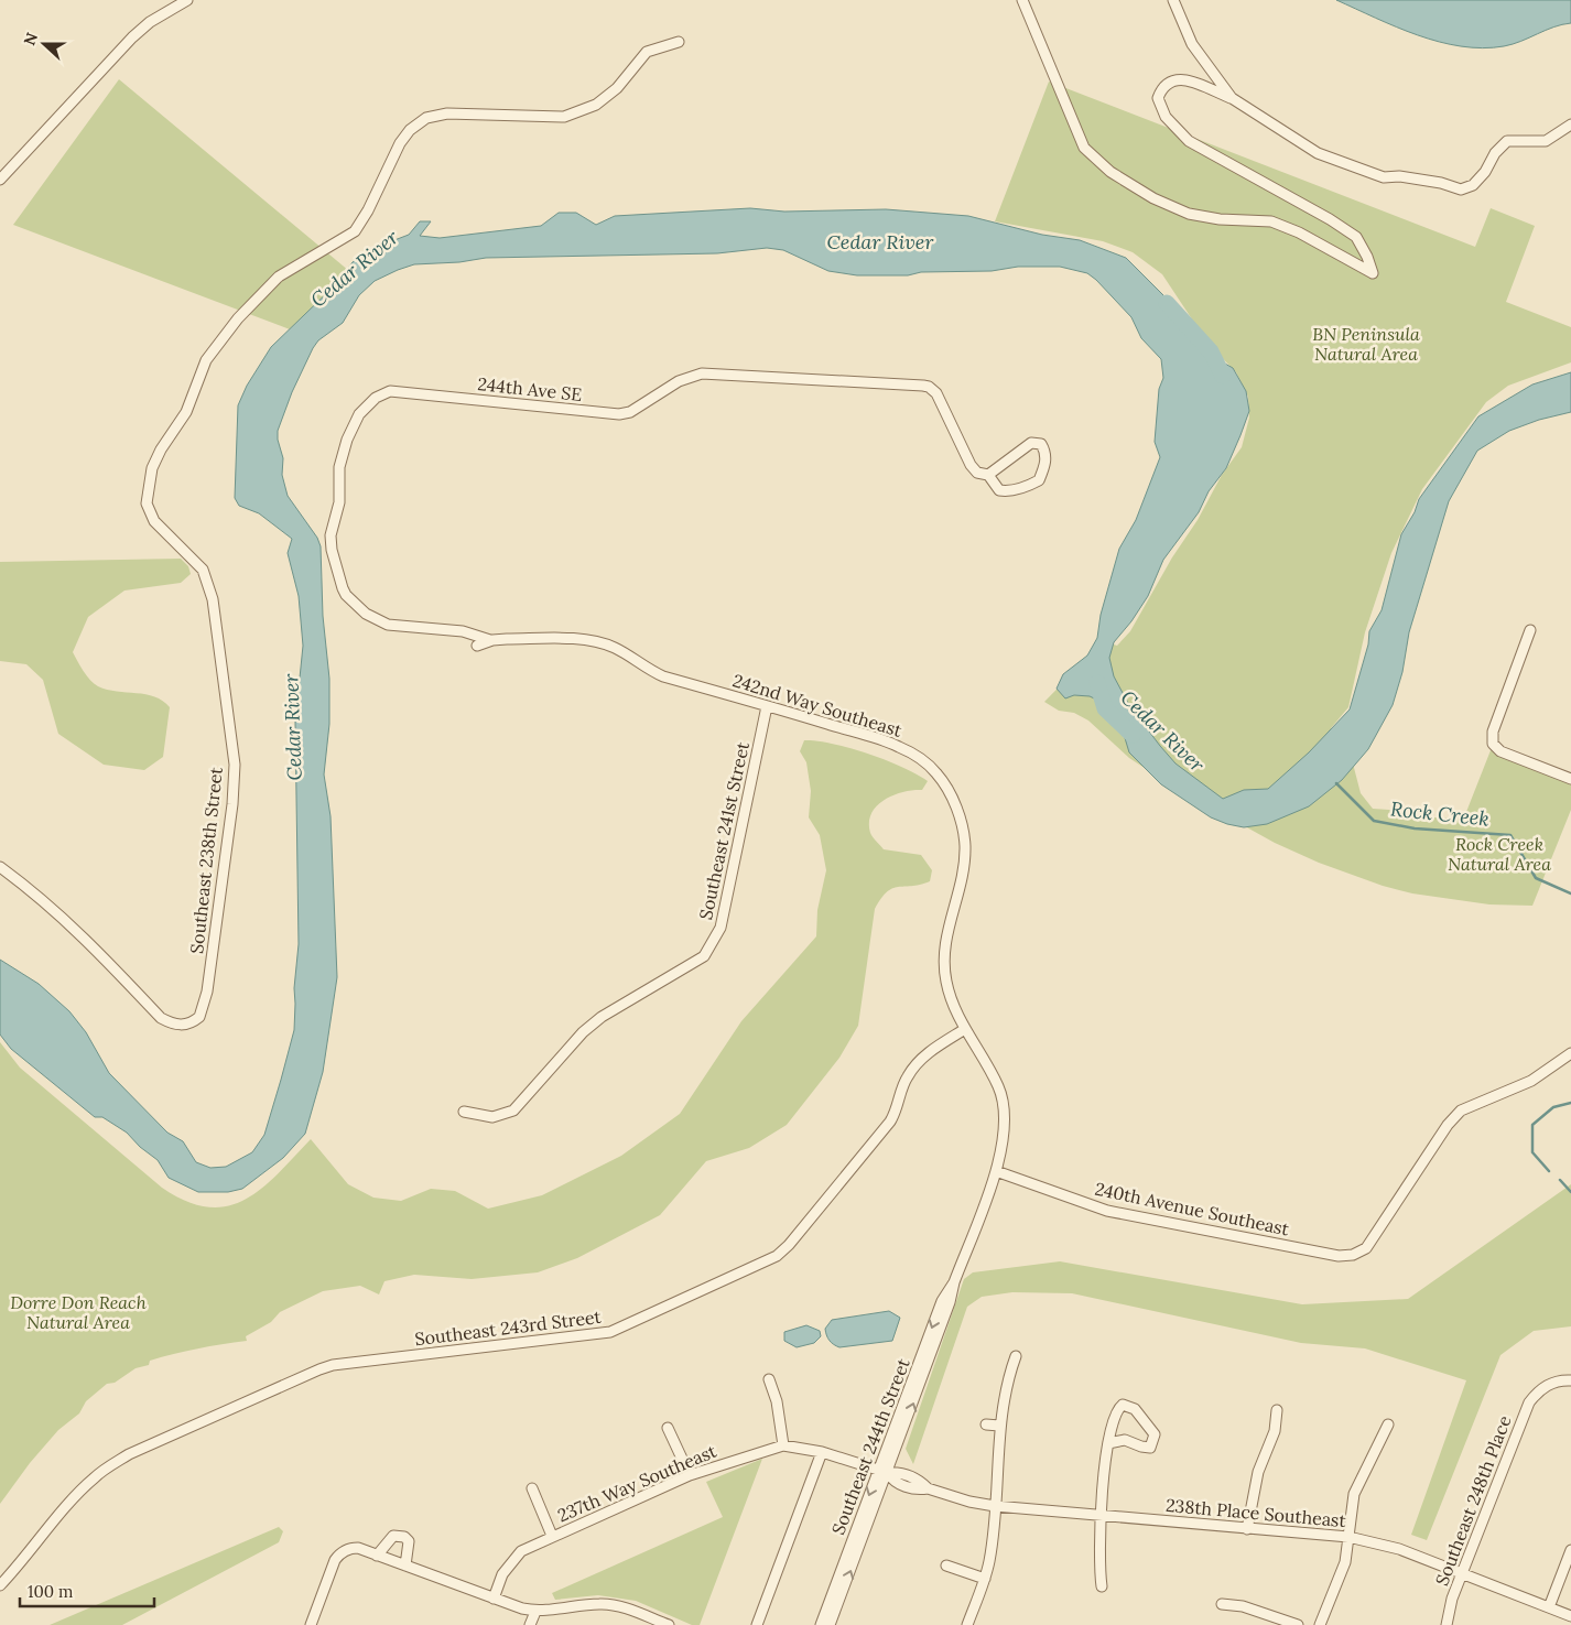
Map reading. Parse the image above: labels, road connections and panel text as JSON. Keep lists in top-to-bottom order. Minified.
{"streets":{"street":["244th Ave SE","242nd Way Southeast","Southeast 241st Street","Southeast 238th Street","240th Avenue Southeast","Southeast 243rd Street","Southeast 244th Street","237th Way Southeast","Southeast 248th Place","238th Place Southeast"]},"crossings":[["244th Ave SE","242nd Way Southeast"],["242nd Way Southeast","Southeast 241st Street"],["242nd Way Southeast","Southeast 243rd Street"],["242nd Way Southeast","Southeast 244th Street"],["240th Avenue Southeast","Southeast 244th Street"],["Southeast 244th Street","238th Place Southeast"],["237th Way Southeast","238th Place Southeast"],["Southeast 248th Place","238th Place Southeast"]],"water":["Cedar River","Rock Creek"],"parks":["BN Peninsula Natural Area","Rock Creek Natural Area","Dorre Don Reach Natural Area"],"scale_bar":"100 m","north":"left"}
